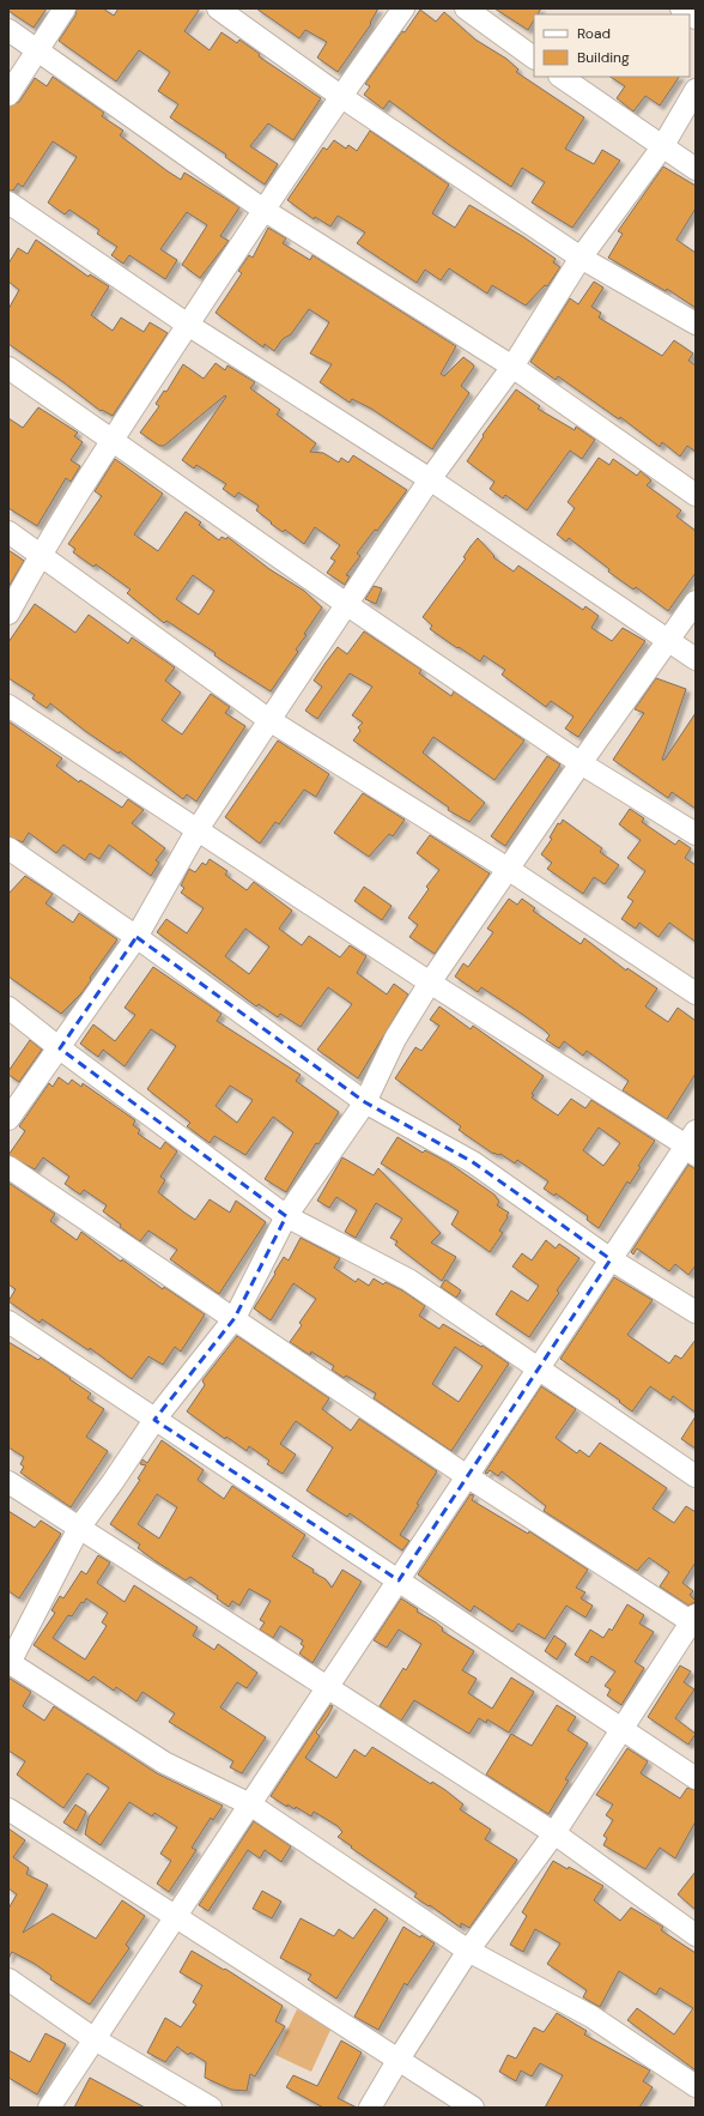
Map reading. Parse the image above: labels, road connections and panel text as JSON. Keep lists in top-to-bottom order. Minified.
{"legend":["Road","Building"]}
